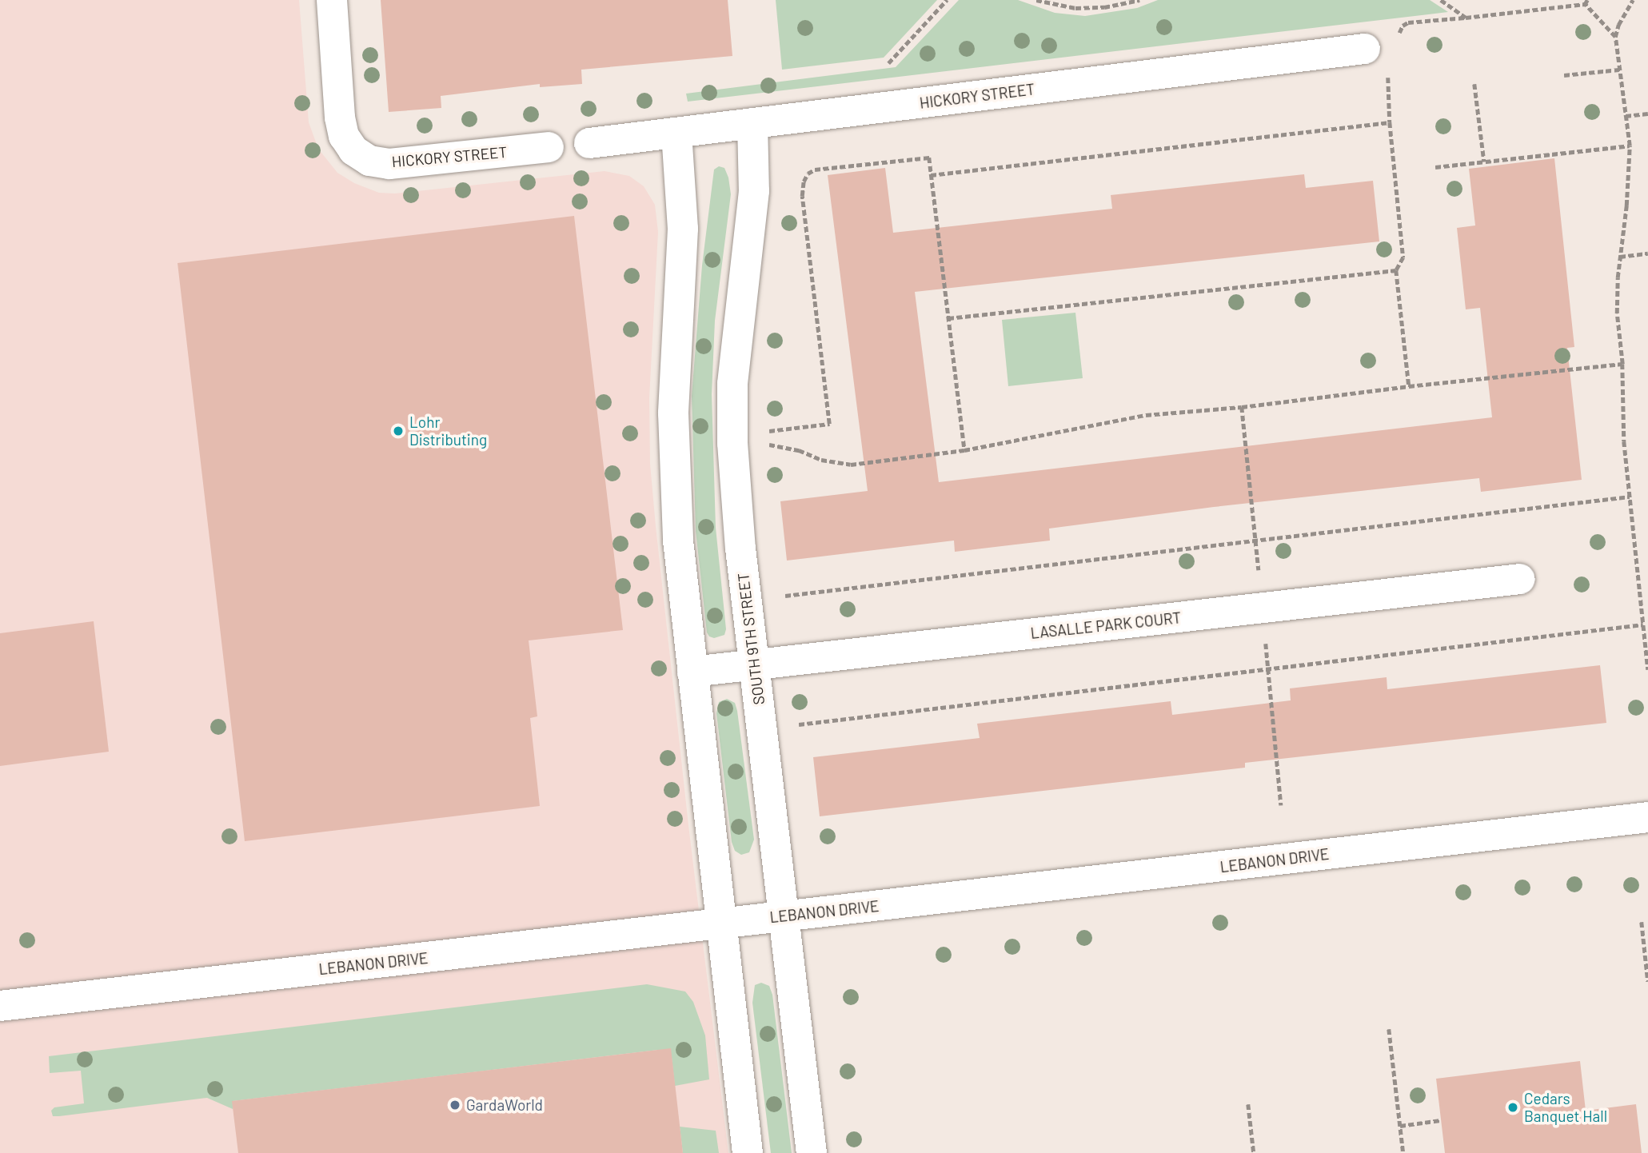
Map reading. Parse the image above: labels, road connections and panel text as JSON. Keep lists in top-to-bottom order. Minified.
{"streets":{"street":["HICKORY STREET","LASALLE PARK COURT","SOUTH 9TH STREET","LEBANON DRIVE"]},"crossings":[["HICKORY STREET","SOUTH 9TH STREET"],["LASALLE PARK COURT","SOUTH 9TH STREET"],["SOUTH 9TH STREET","LEBANON DRIVE"]],"places":["Lohr Distributing","GardaWorld","Cedars Banquet Hall"]}
